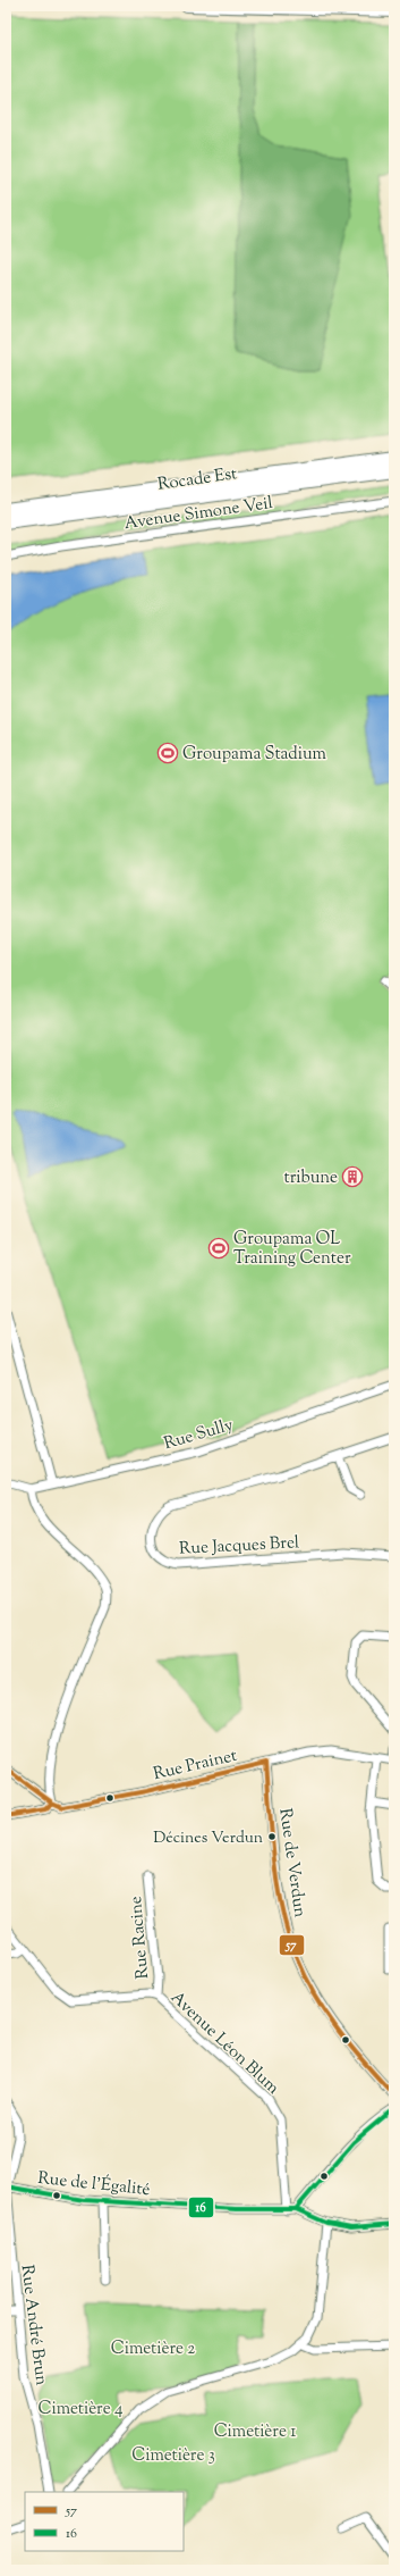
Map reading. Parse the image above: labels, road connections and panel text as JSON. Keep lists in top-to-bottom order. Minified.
{"streets":{"highway":["Rocade Est"],"street":["Avenue Simone Veil","Rue Sully","Rue Jacques Brel","Rue Prainet","Rue de Verdun","Rue Racine","Avenue Léon Blum","Rue de l'Égalité","Rue André Brun"]},"crossings":[["Rue Prainet","Rue de Verdun"],["Rue Racine","Avenue Léon Blum"],["Avenue Léon Blum","Rue de l'Égalité"],["Rue de l'Égalité","Rue André Brun"]],"parks":["Cimetière 2","Cimetière 4","Cimetière 1","Cimetière 3"],"places":{"sports":["Groupama Stadium","Groupama OL Training Center"],"building":["tribune"],"other":["Décines Verdun"]},"lines":["transit line 57","transit line 16"],"legend":["57","16"]}
